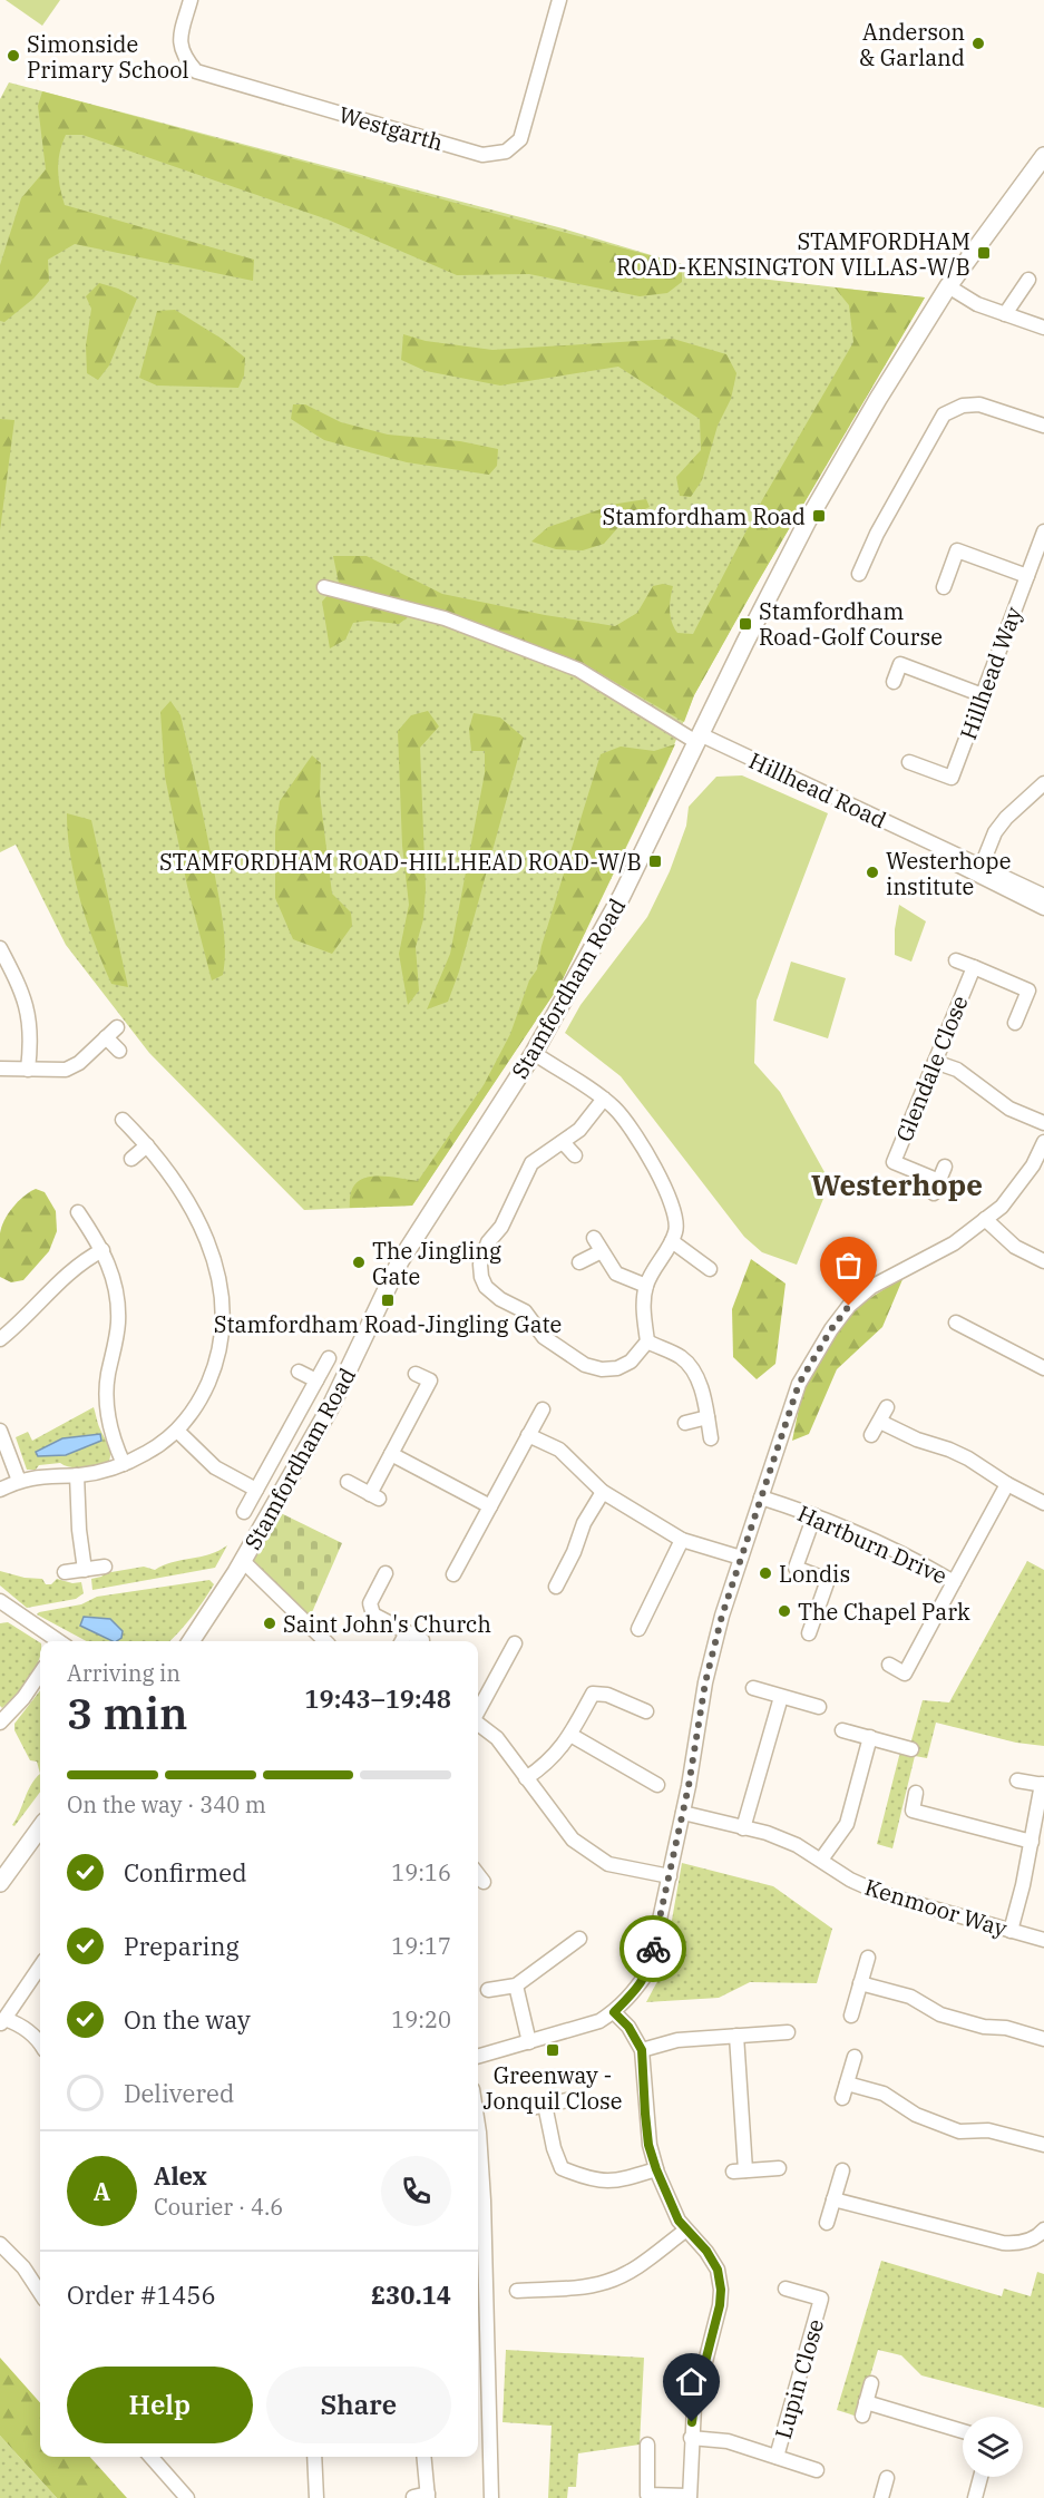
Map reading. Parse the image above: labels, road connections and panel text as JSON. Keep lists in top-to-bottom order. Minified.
{"streets":{"main road":["Stamfordham Road"],"street":["Westgarth","Hillhead Way","Hillhead Road","Glendale Close","Hartburn Drive","Kenmoor Way","Lupin Close"]},"crossings":[["Hillhead Road","Stamfordham Road"]],"districts":["Westerhope"],"places":{"other":["Anderson & Garland","Simonside Primary School","Westerhope institute","The Jingling Gate","Londis","The Chapel Park","Saint John's Church"],"transit":["STAMFORDHAM ROAD-KENSINGTON VILLAS-W/B","Stamfordham Road","Stamfordham Road-Golf Course","STAMFORDHAM ROAD-HILLHEAD ROAD-W/B","Stamfordham Road-Jingling Gate","Greenway - Jonquil Close"]},"page":{"heading":["3 min","Arriving in","19:43–19:48"],"panel":["Alex","Courier · 4.6","Order #1456","£30.14"],"bar":"On the way · 340 m","list":[["Confirmed","19:16"],["Preparing","19:17"],["On the way","19:20"],"Delivered"],"round":"A","buttons":["Help","Share"]}}
